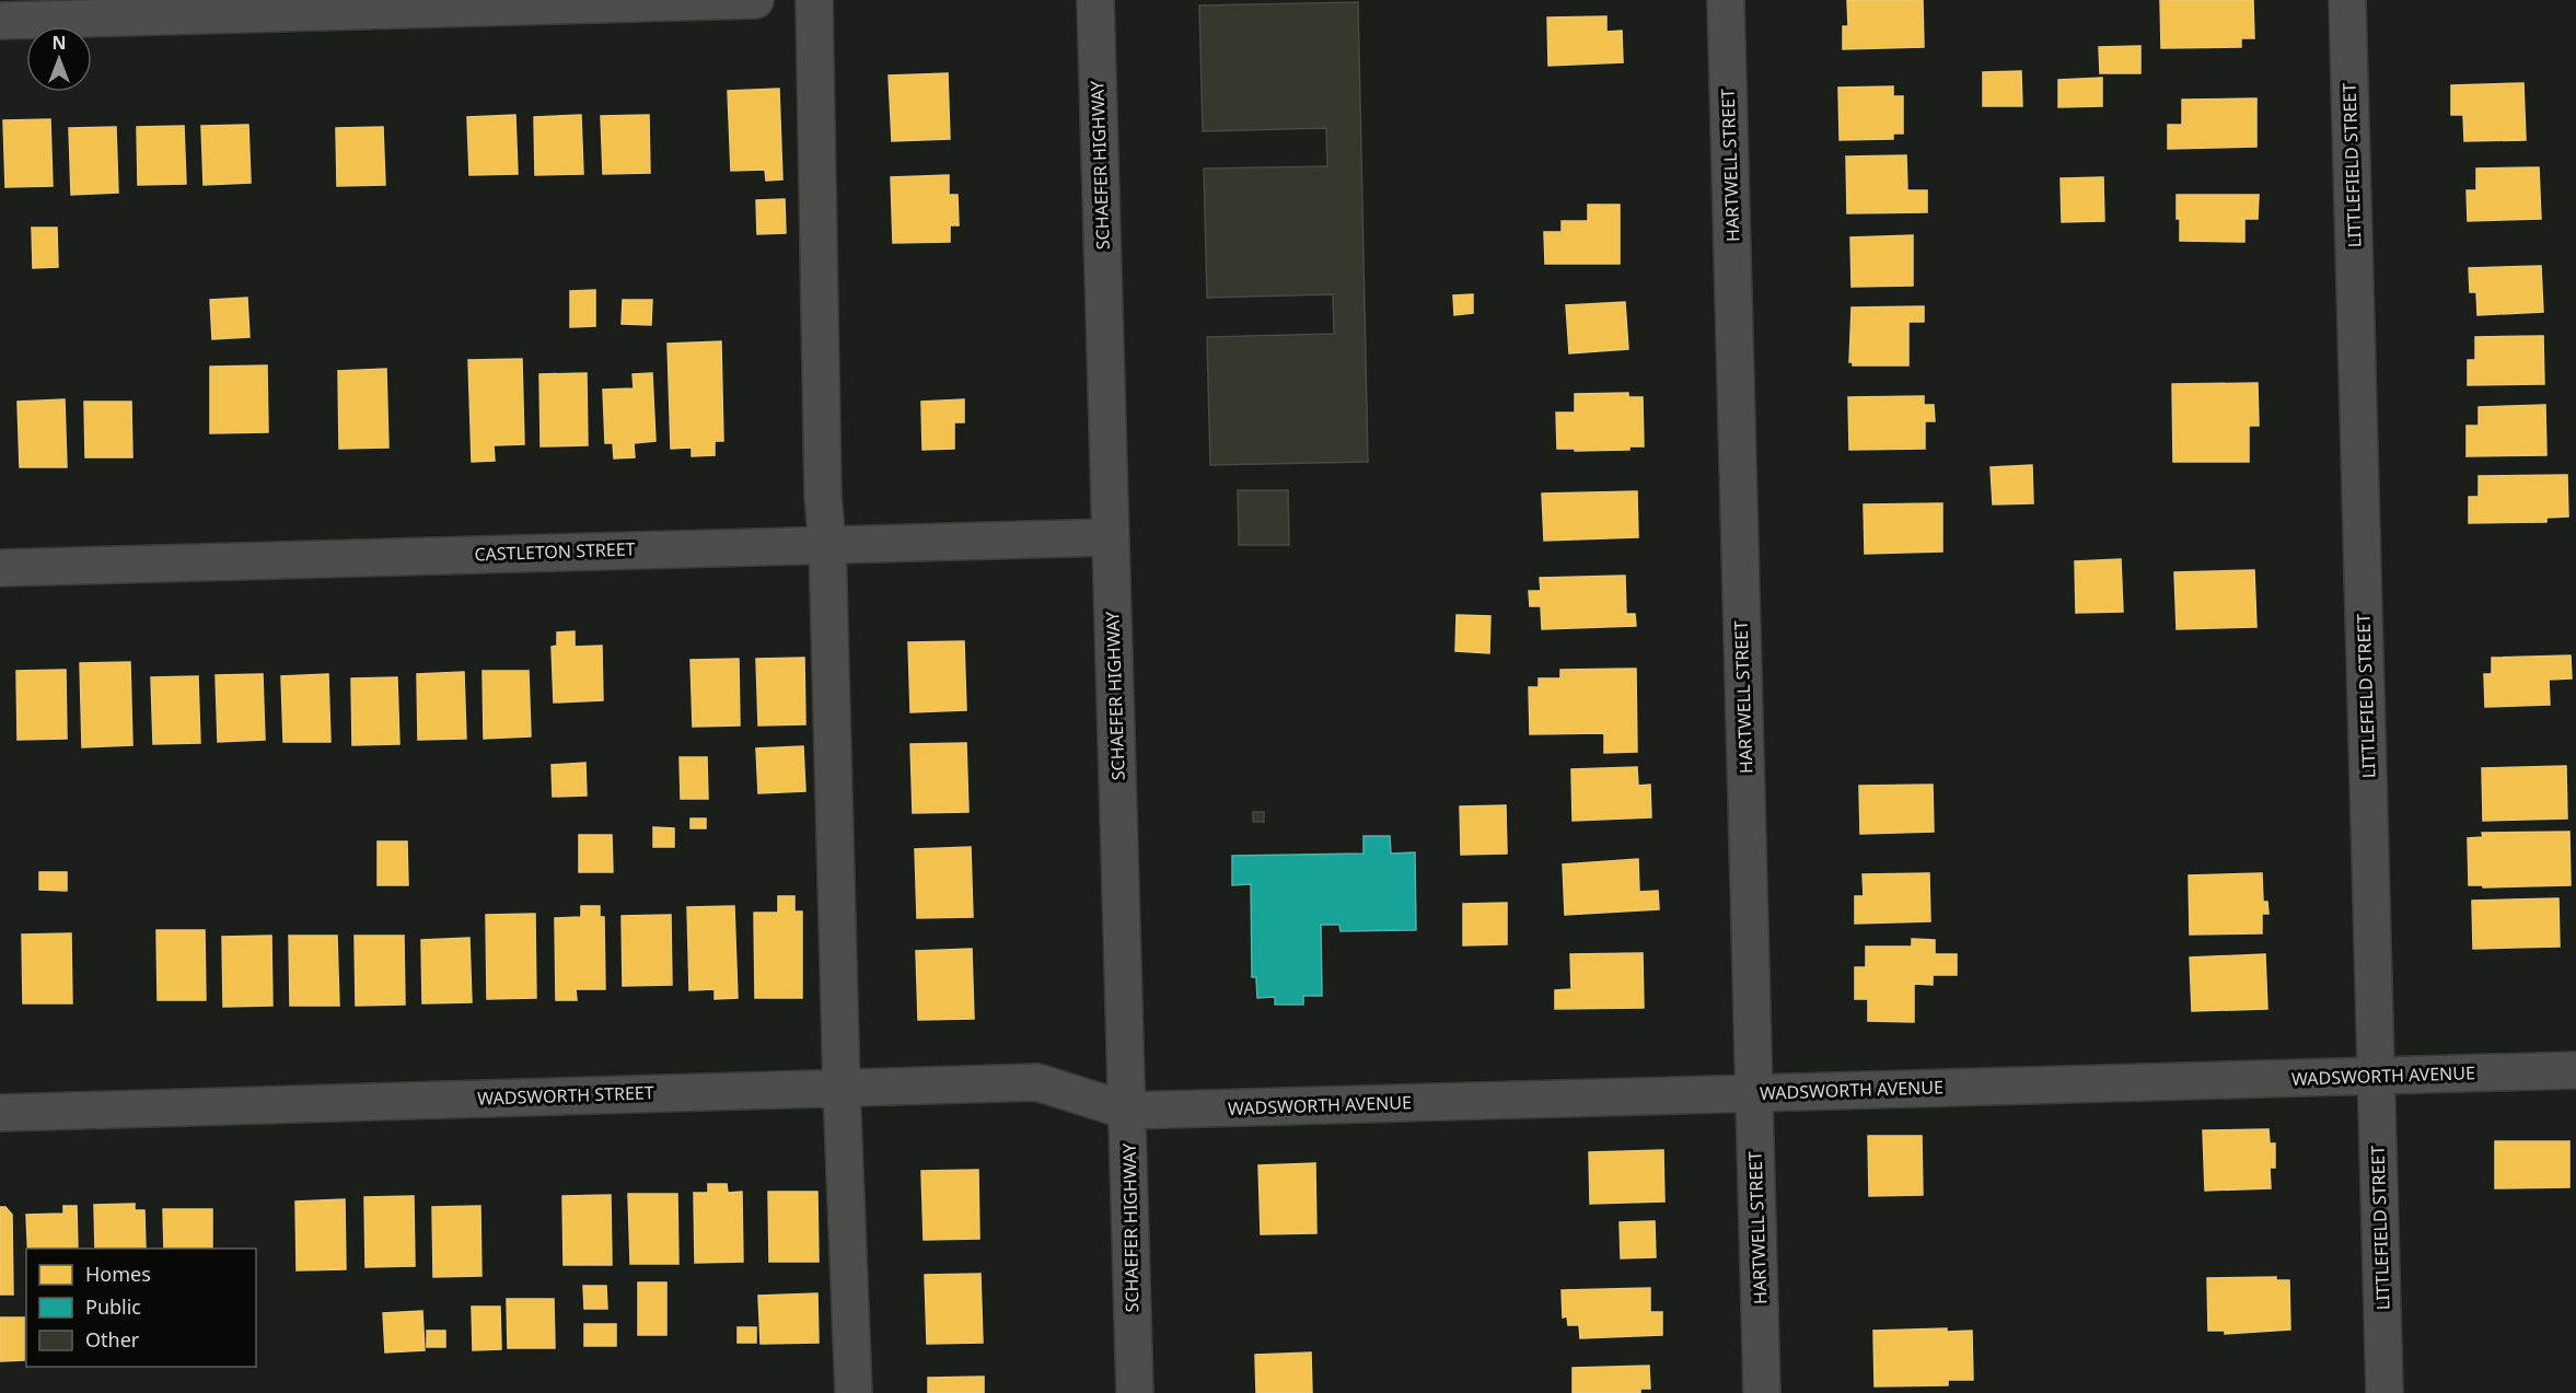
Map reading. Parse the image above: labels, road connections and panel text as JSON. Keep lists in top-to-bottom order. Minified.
{"streets":{"street":["SCHAEFER HIGHWAY","HARTWELL STREET","LITTLEFIELD STREET","CASTLETON STREET","WADSWORTH AVENUE","WADSWORTH STREET"]},"crossings":[["SCHAEFER HIGHWAY","CASTLETON STREET"],["SCHAEFER HIGHWAY","WADSWORTH AVENUE"],["SCHAEFER HIGHWAY","WADSWORTH STREET"],["HARTWELL STREET","WADSWORTH AVENUE"],["LITTLEFIELD STREET","WADSWORTH AVENUE"],["WADSWORTH AVENUE","WADSWORTH STREET"]],"legend":["Homes","Public","Other"],"north":"top"}
